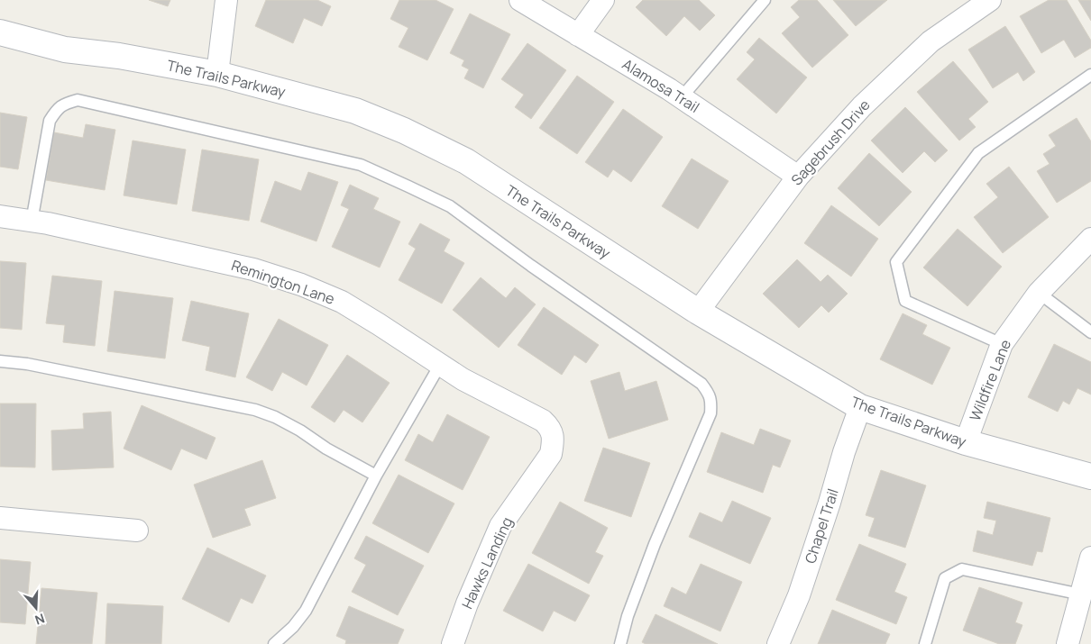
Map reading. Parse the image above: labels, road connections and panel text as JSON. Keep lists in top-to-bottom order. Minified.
{"streets":{"street":["The Trails Parkway","Alamosa Trail","Sagebrush Drive","Remington Lane","Wildfire Lane","Chapel Trail","Hawks Landing"]},"crossings":[["The Trails Parkway","Sagebrush Drive"],["The Trails Parkway","Wildfire Lane"],["The Trails Parkway","Chapel Trail"],["Alamosa Trail","Sagebrush Drive"],["Remington Lane","Hawks Landing"]],"north":"bottom"}
